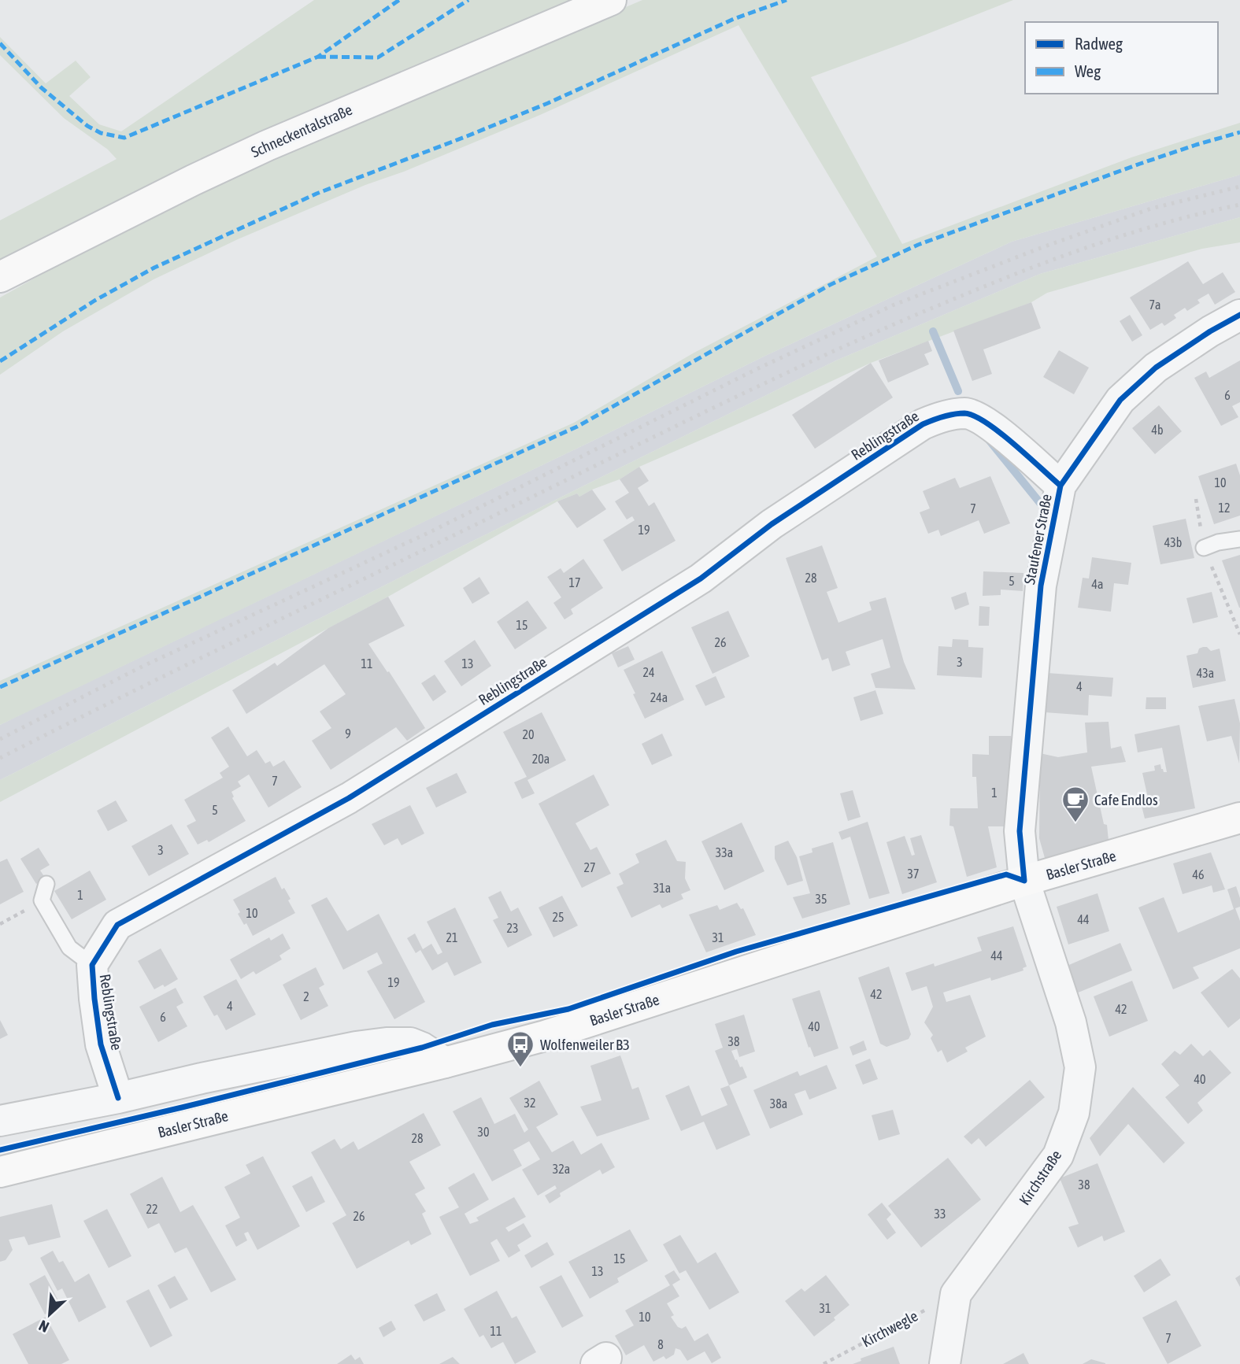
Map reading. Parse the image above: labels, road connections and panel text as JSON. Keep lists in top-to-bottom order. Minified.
{"streets":{"main road":["Schneckentalstraße","Basler Straße"],"street":["Reblingstraße","Staufener Straße","Kirchstraße"],"path":["Kirchwegle"]},"crossings":[["Reblingstraße","Staufener Straße"],["Staufener Straße","Basler Straße"],["Staufener Straße","Kirchstraße"],["Basler Straße","Kirchstraße"],["Kirchstraße","Kirchwegle"]],"places":{"cafe":["Cafe Endlos"],"bus stop":["Wolfenweiler B3"]},"house_numbers":["7a","6","4b","10","12","7","19","43b","28","5","17","4a","15","26","3","11","13","24","43a","4","24a","9","20","20a","7","1","5","3","33a","27","37","46","31a","1","35","10","25","44","23","21","31","44","19","42","2","4","42","6","40","38","40","32","38a","30","28","32a","38","22","33","26","15","13","31","10","11","7","8"],"legend":["Radweg","Weg"],"north":"bottom left"}
